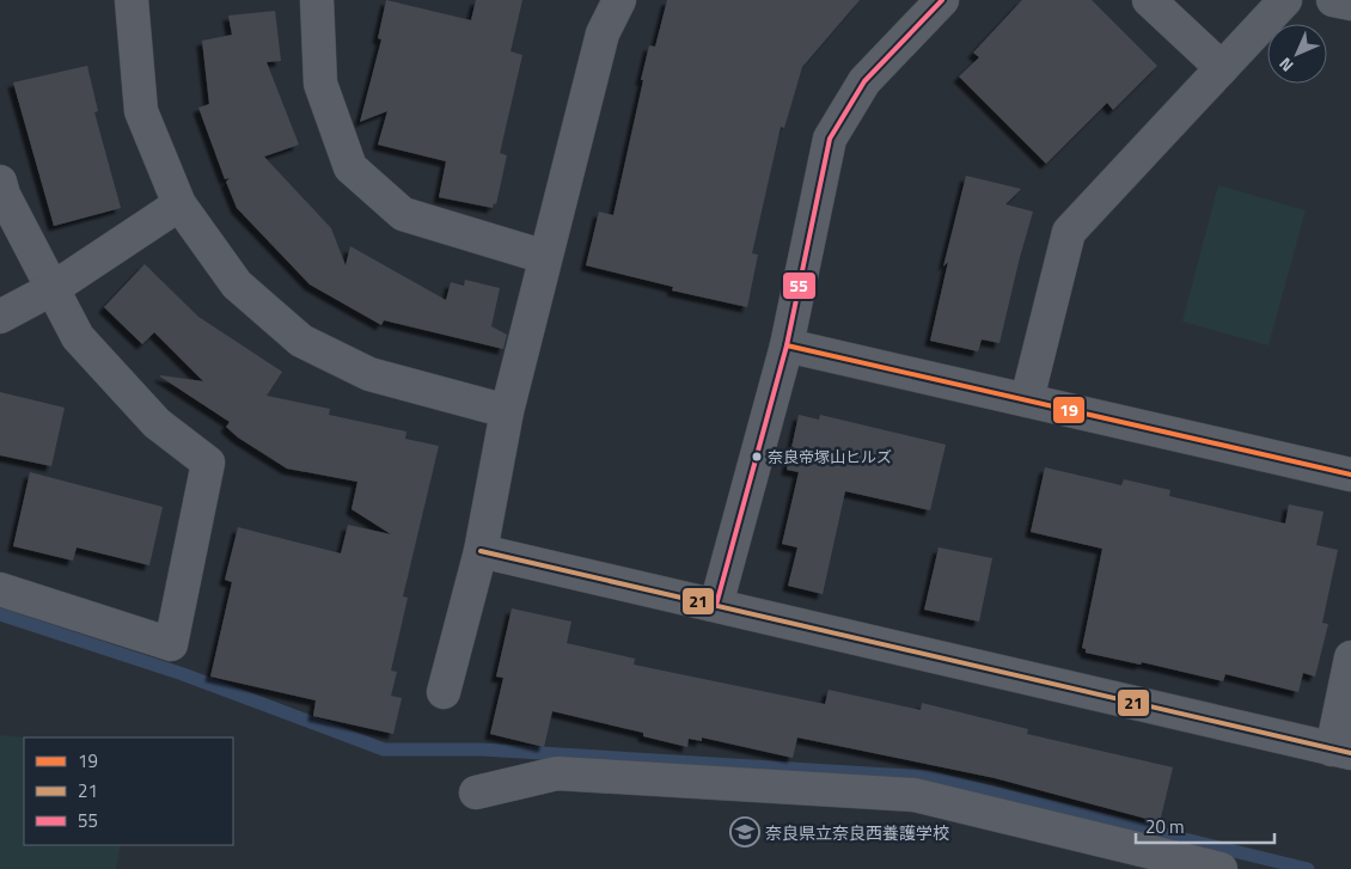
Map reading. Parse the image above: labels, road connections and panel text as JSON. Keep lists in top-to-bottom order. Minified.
{"places":{"other":["奈良帝塚山ヒルズ"],"school or university":["奈良県立奈良西養護学校"]},"lines":["transit line 55","transit line 19","transit line 21"],"legend":["19","21","55"],"scale_bar":"20 m","north":"bottom left"}
